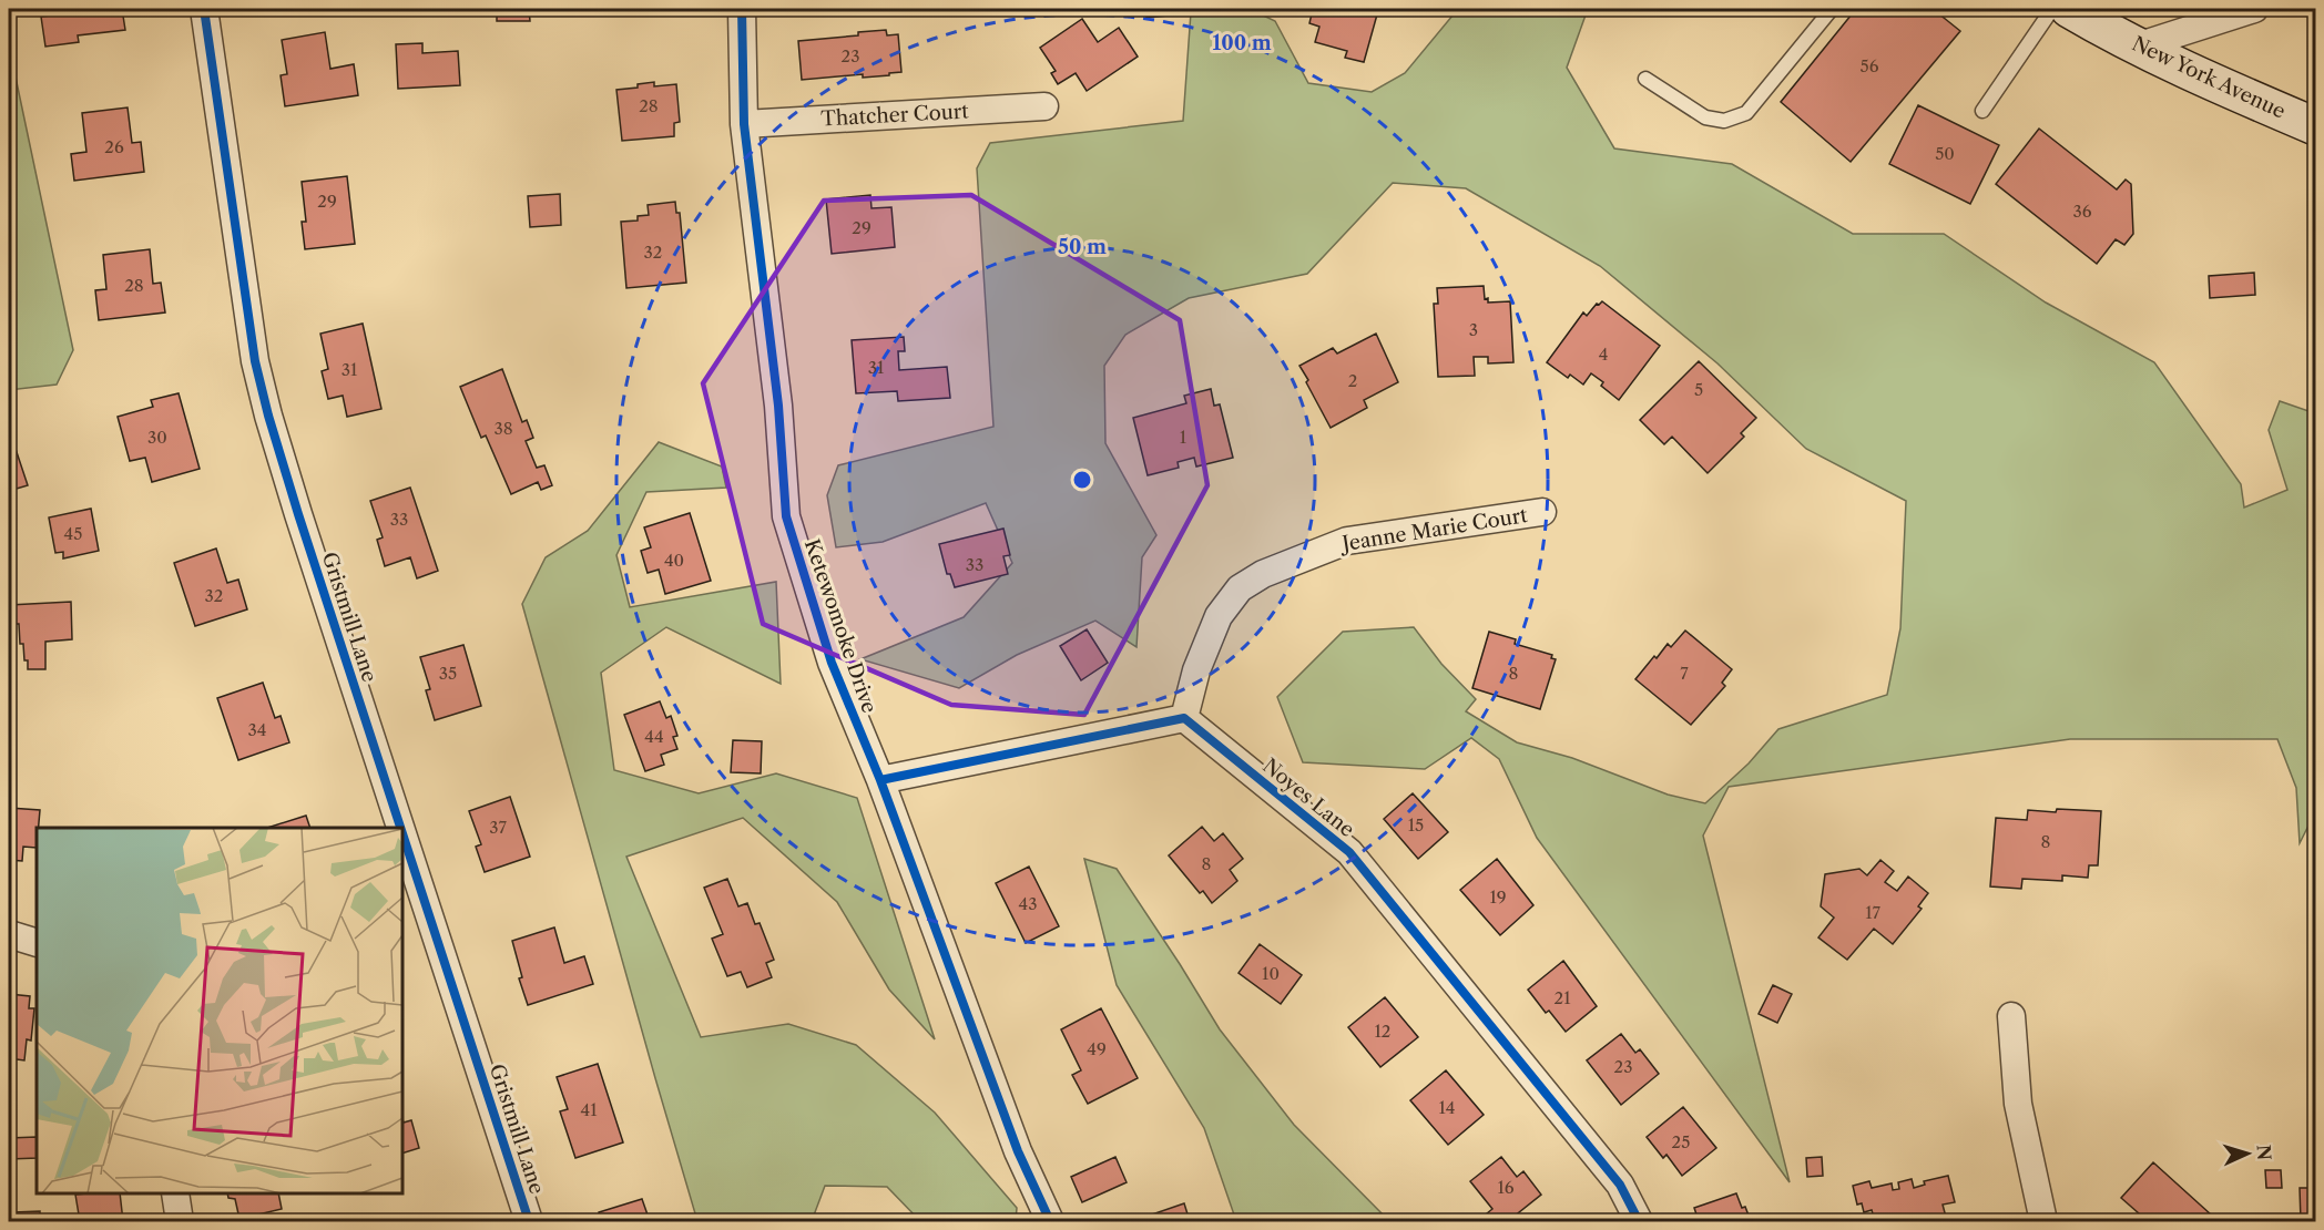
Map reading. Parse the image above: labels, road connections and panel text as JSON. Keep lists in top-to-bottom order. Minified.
{"streets":{"street":["New York Avenue","Thatcher Court","Jeanne Marie Court","Gristmill Lane","Ketewomoke Drive","Noyes Lane"]},"crossings":[["Thatcher Court","Ketewomoke Drive"],["Jeanne Marie Court","Noyes Lane"]],"house_numbers":["23","56","28","26","50","29","36","29","32","28","3","4","31","31","2","5","38","30","1","33","45","40","33","32","35","8","7","34","44","15","37","8","8","19","43","17","10","21","12","49","23","14","41","25","16"],"north":"right","rings":["100 m","50 m"]}
